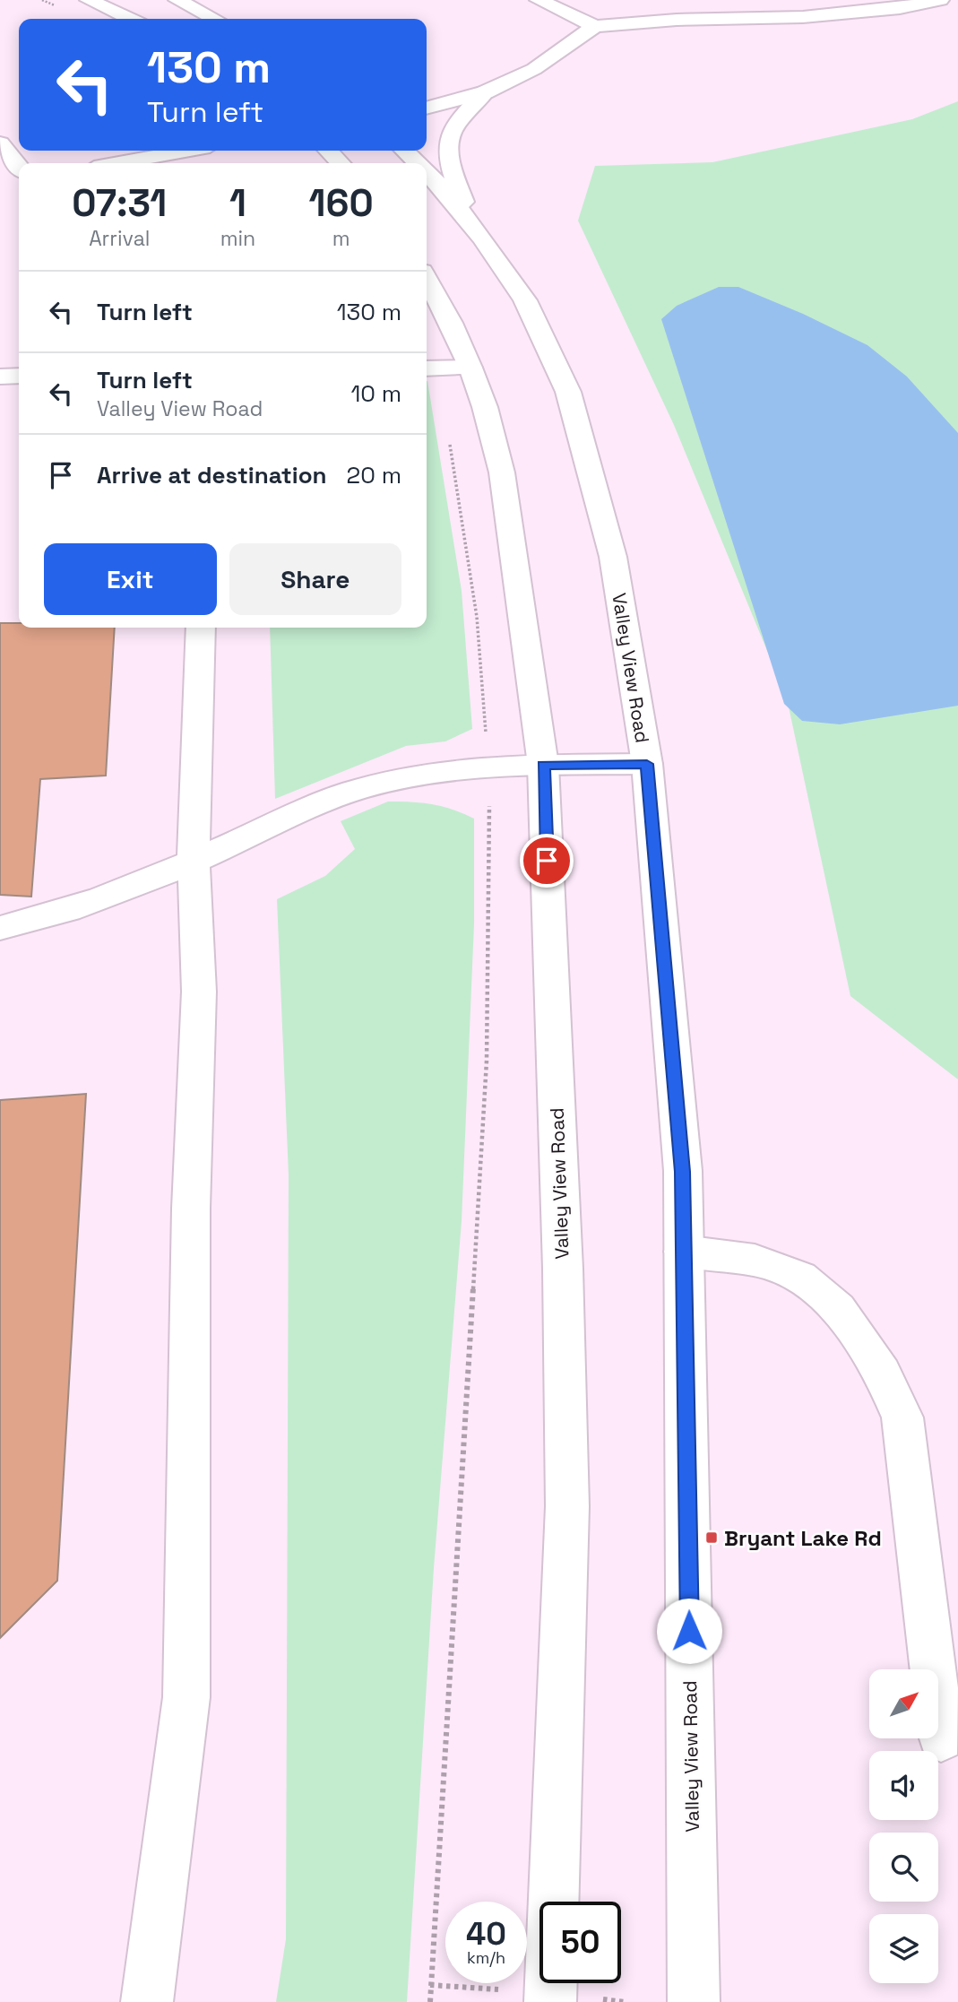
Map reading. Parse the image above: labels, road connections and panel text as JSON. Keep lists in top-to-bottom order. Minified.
{"streets":{"main road":["Valley View Road"]},"places":{"transit":["Bryant Lake Rd"]},"north":"top right","page":{"turn":["130 m","Turn left"],"eta":["07:31","Arrival","1","min","160","m"],"list":[{"name":"Turn left","value":"130 m"},{"name":"Turn left","note":"Valley View Road","value":"10 m"},{"name":"Arrive at destination","value":"20 m"}],"buttons":["Exit","Share"],"speed":"40 km/h","limit":"50"}}
